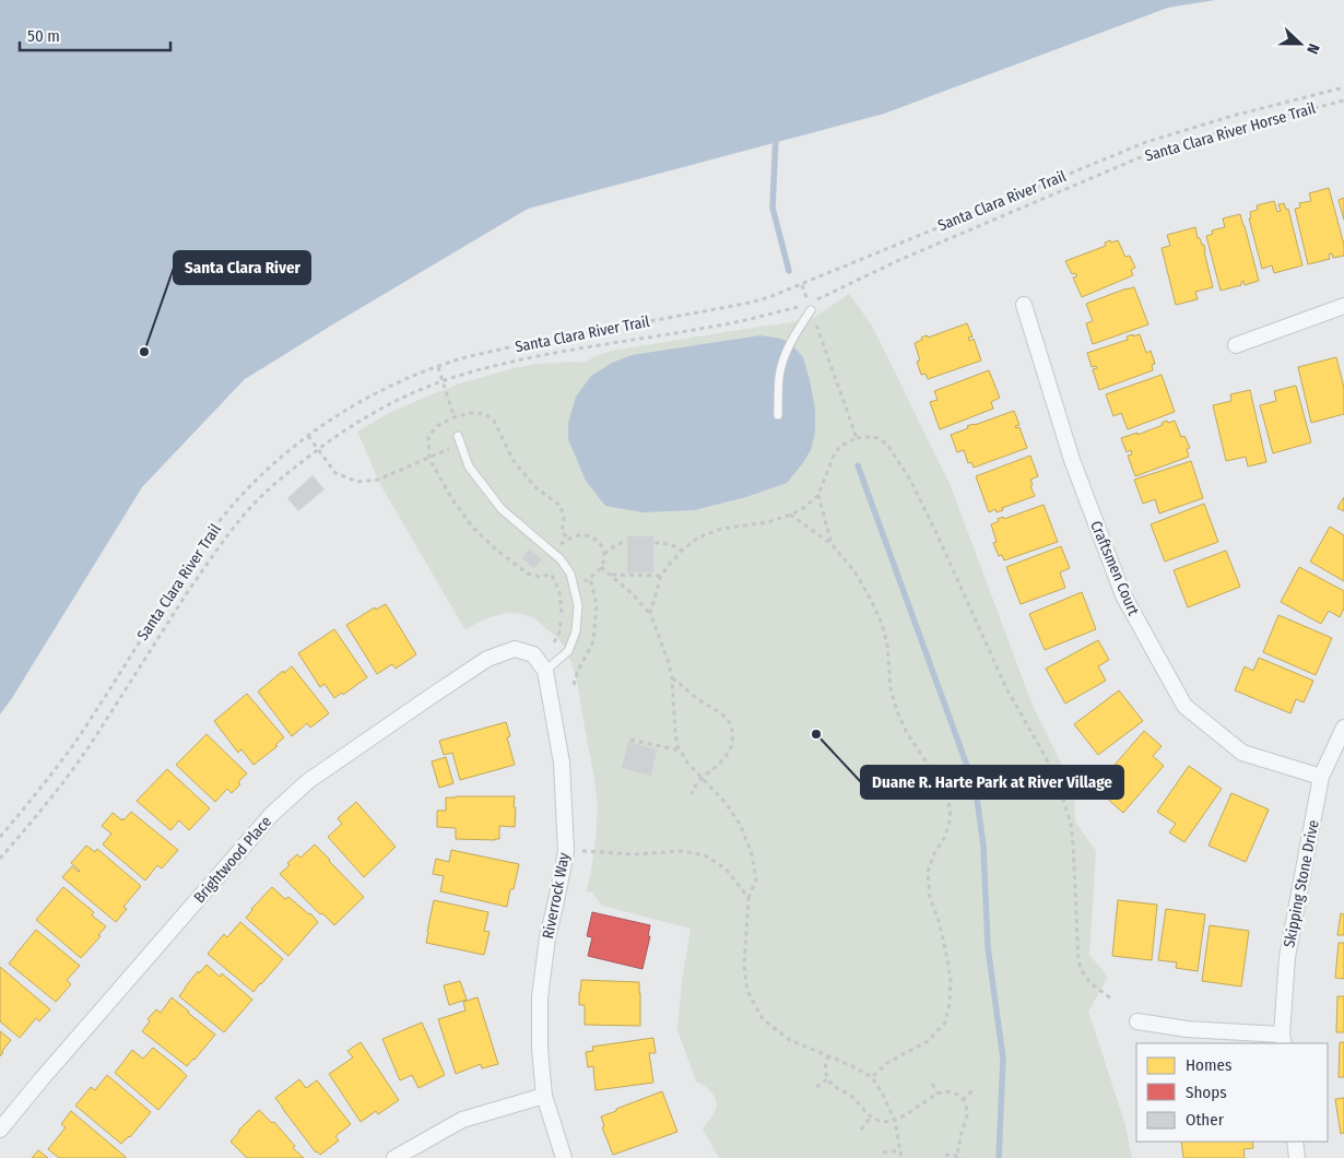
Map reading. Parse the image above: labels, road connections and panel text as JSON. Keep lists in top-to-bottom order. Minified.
{"streets":{"street":["Craftsmen Court","Brightwood Place","Skipping Stone Drive","Riverrock Way"],"path":["Santa Clara River Horse Trail","Santa Clara River Trail"]},"crossings":[["Craftsmen Court","Skipping Stone Drive"],["Brightwood Place","Riverrock Way"]],"places":["Santa Clara River","Duane R. Harte Park at River Village"],"legend":["Homes","Shops","Other"],"scale_bar":"50 m","north":"right"}
